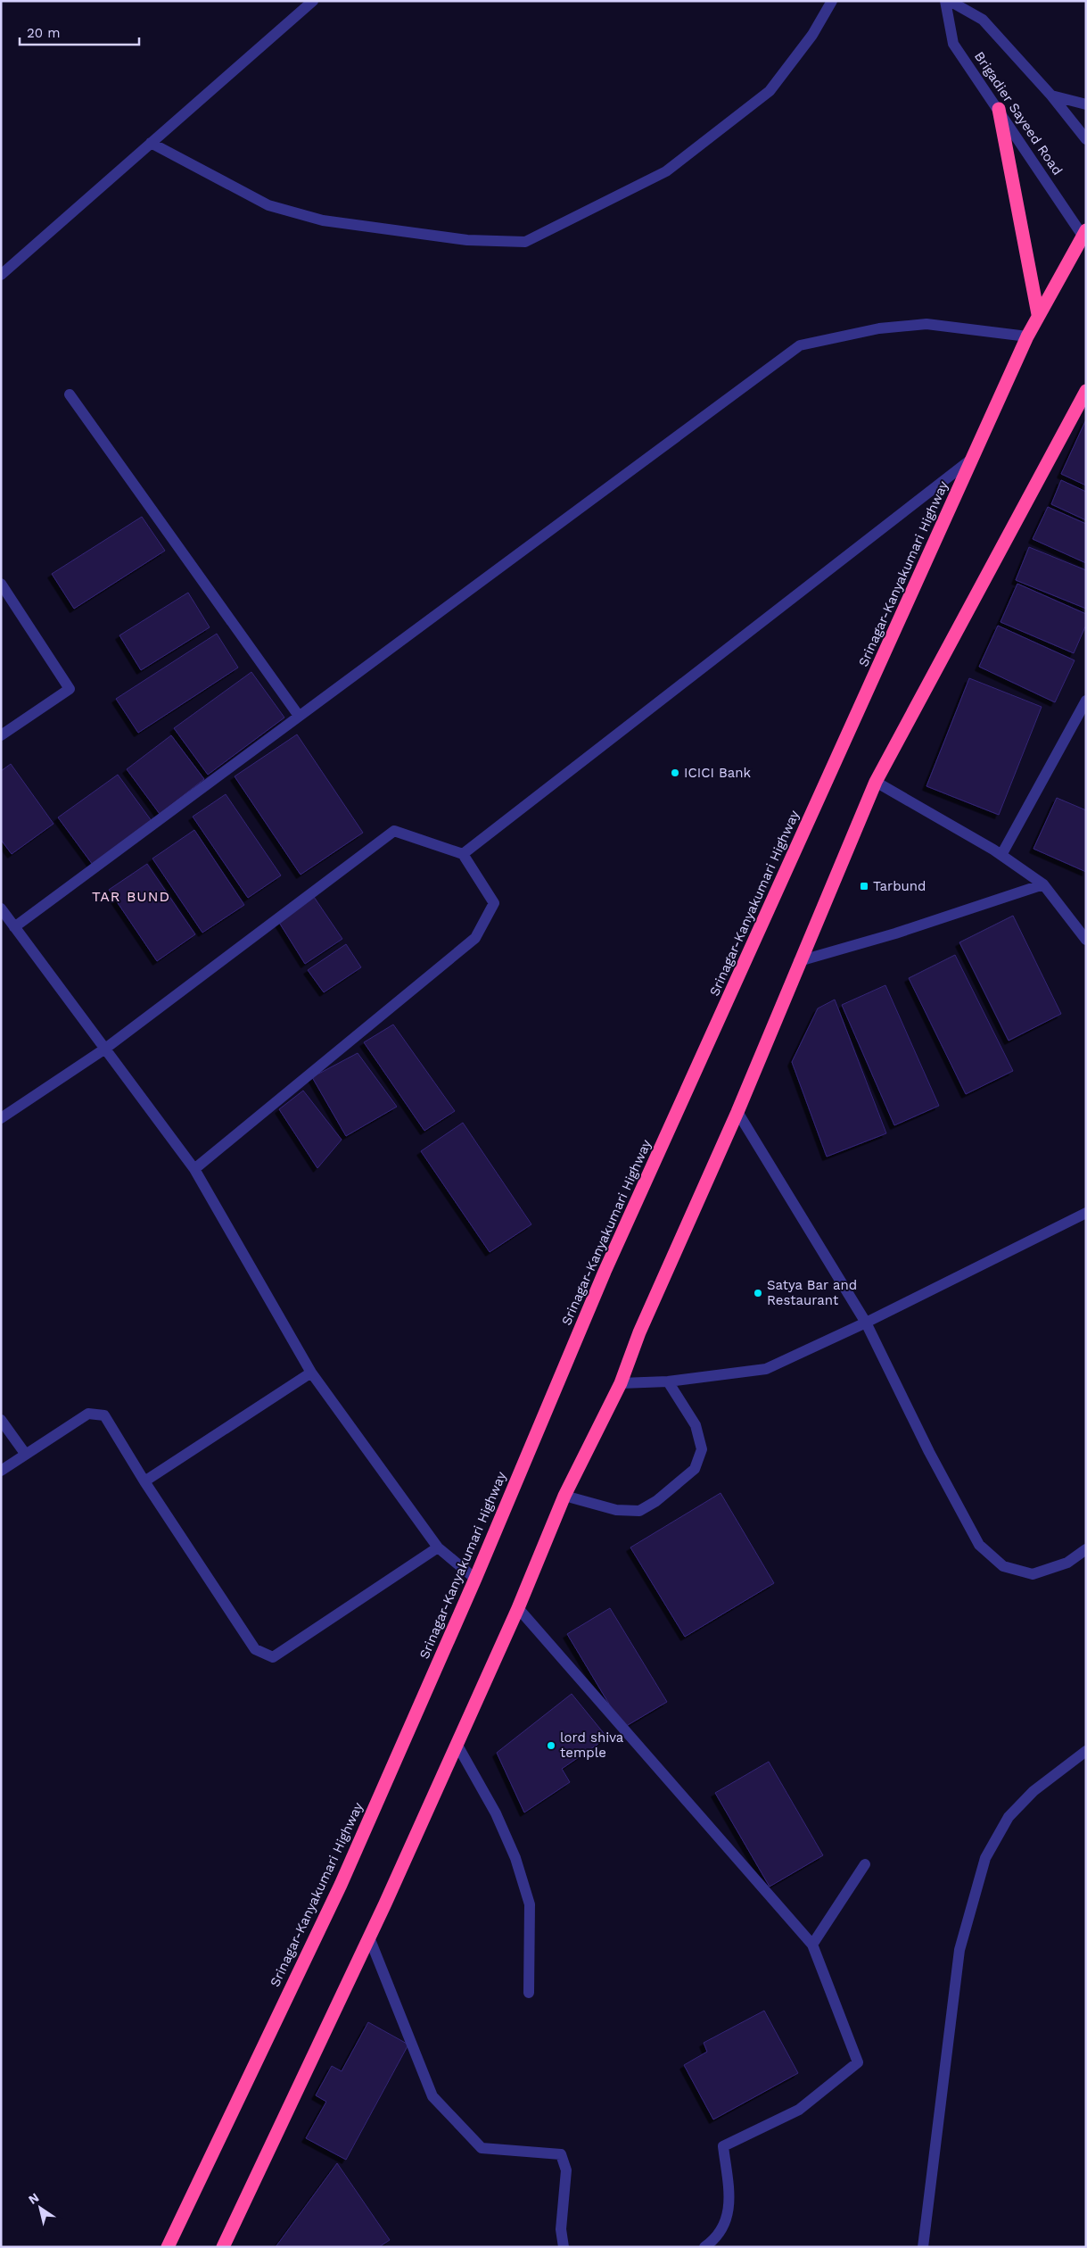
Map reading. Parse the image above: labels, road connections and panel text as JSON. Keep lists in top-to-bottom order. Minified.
{"streets":{"highway":["Srinagar-Kanyakumari Highway"],"street":["Brigadier Sayeed Road"]},"crossings":[["Brigadier Sayeed Road","Srinagar-Kanyakumari Highway"]],"districts":["TAR BUND"],"places":{"other":["ICICI Bank","Satya Bar and Restaurant","lord shiva temple"],"transit":["Tarbund"]},"scale_bar":"20 m","north":"top left"}
